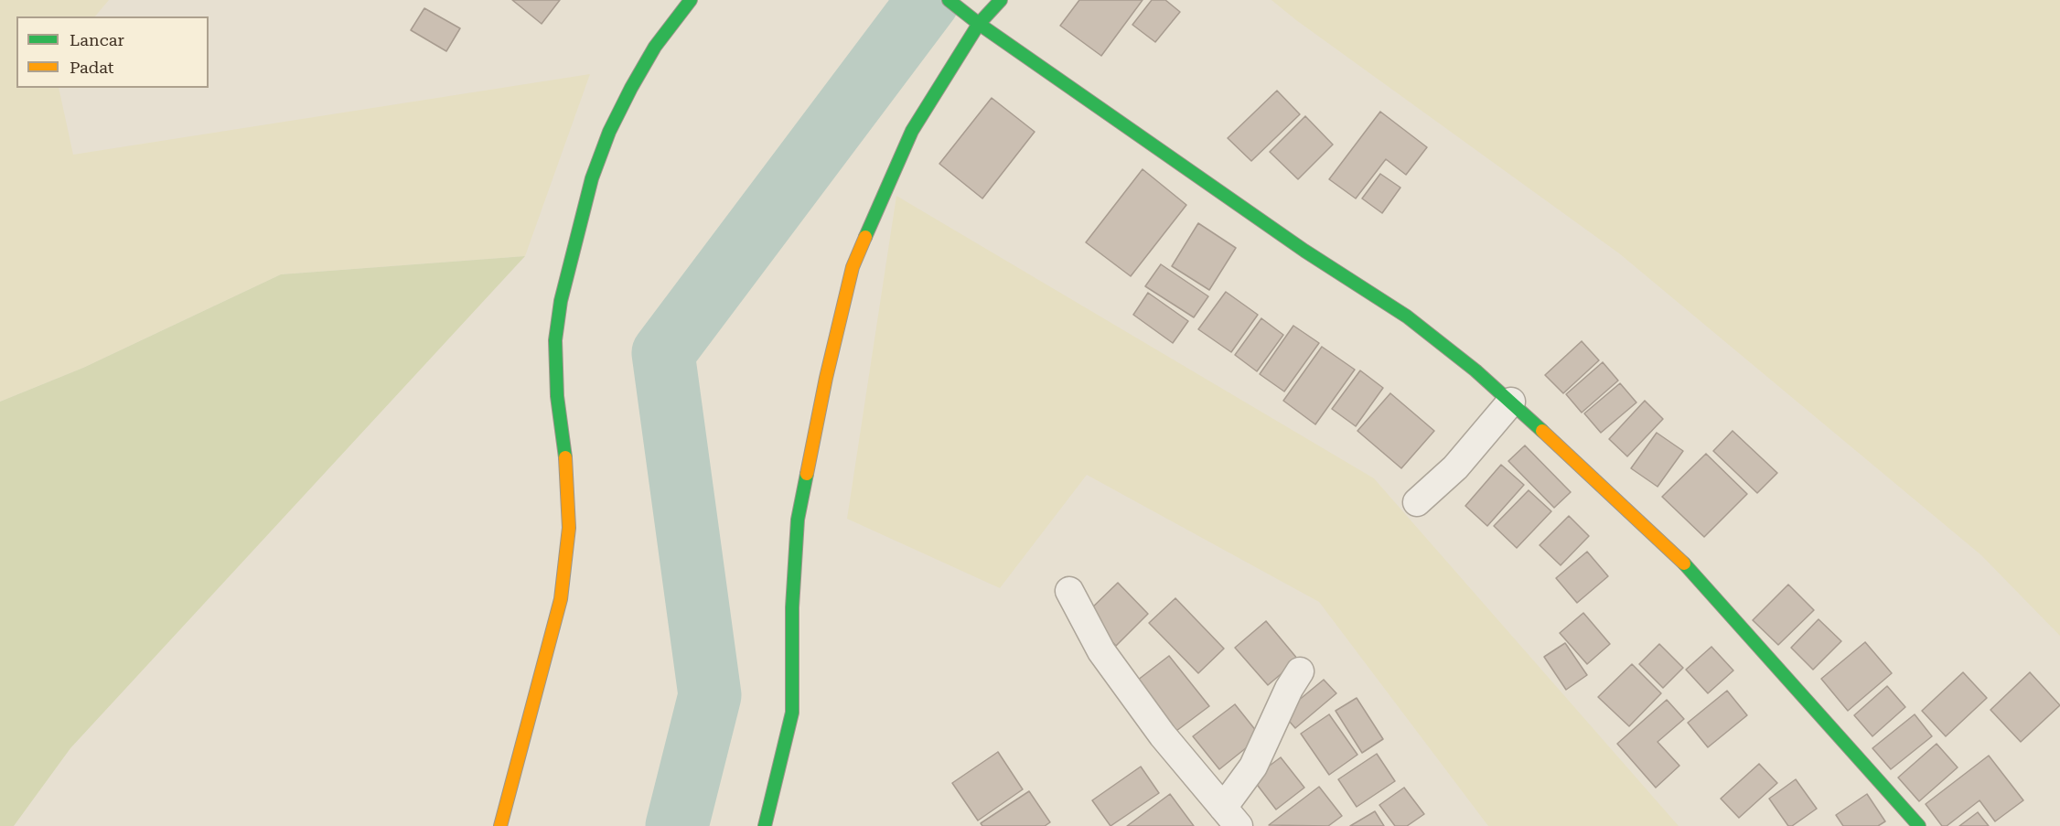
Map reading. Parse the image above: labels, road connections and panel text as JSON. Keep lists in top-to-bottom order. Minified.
{"legend":["Lancar","Padat"]}
